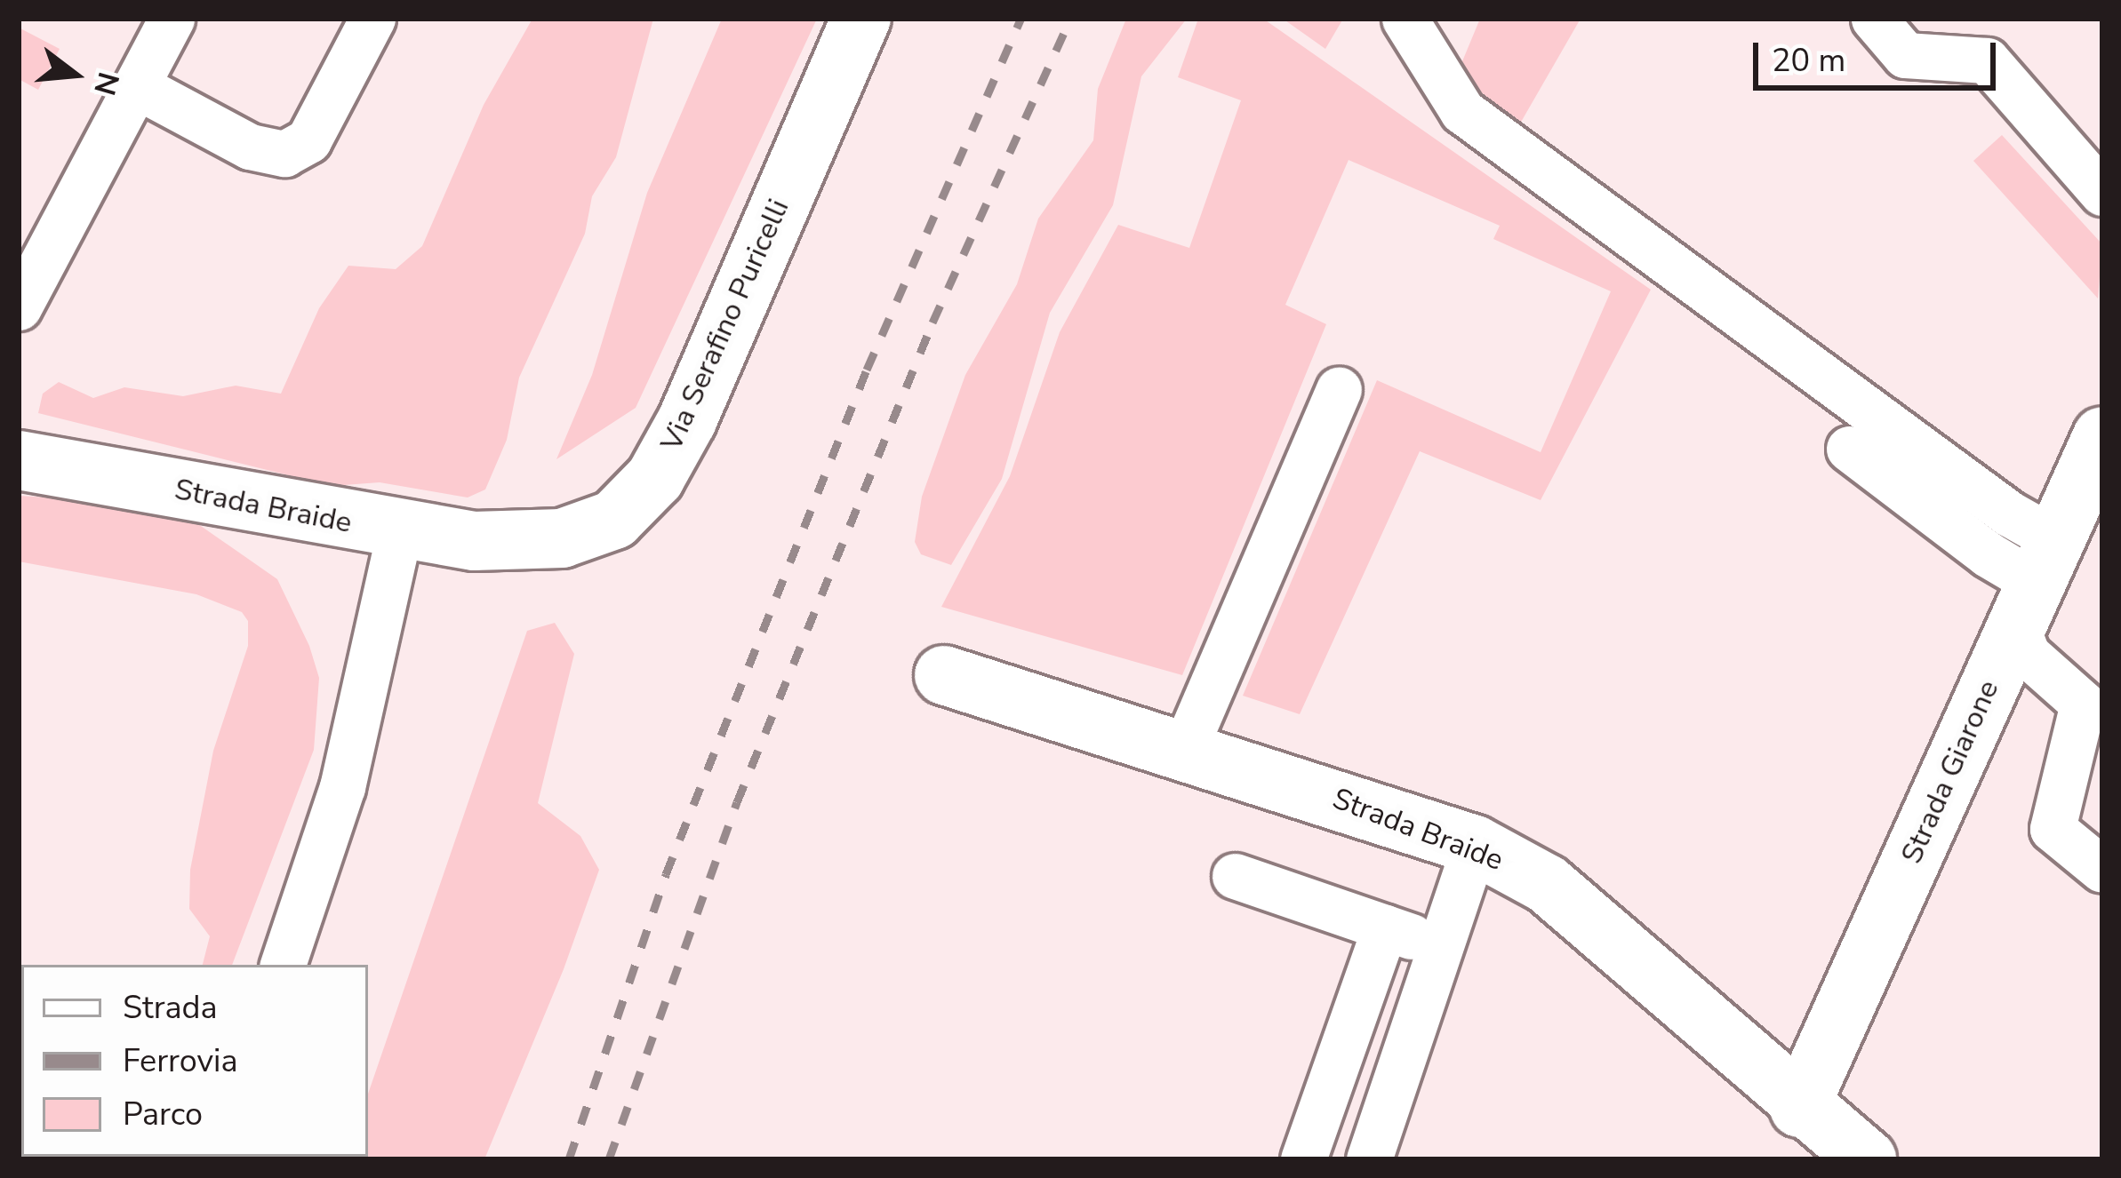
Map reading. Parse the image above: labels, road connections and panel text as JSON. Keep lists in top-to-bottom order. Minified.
{"streets":{"street":["Via Serafino Puricelli","Strada Braide","Strada Giarone"]},"crossings":[["Via Serafino Puricelli","Strada Braide"],["Strada Braide","Strada Giarone"]],"legend":["Strada","Ferrovia","Parco"],"scale_bar":"20 m","north":"right"}
